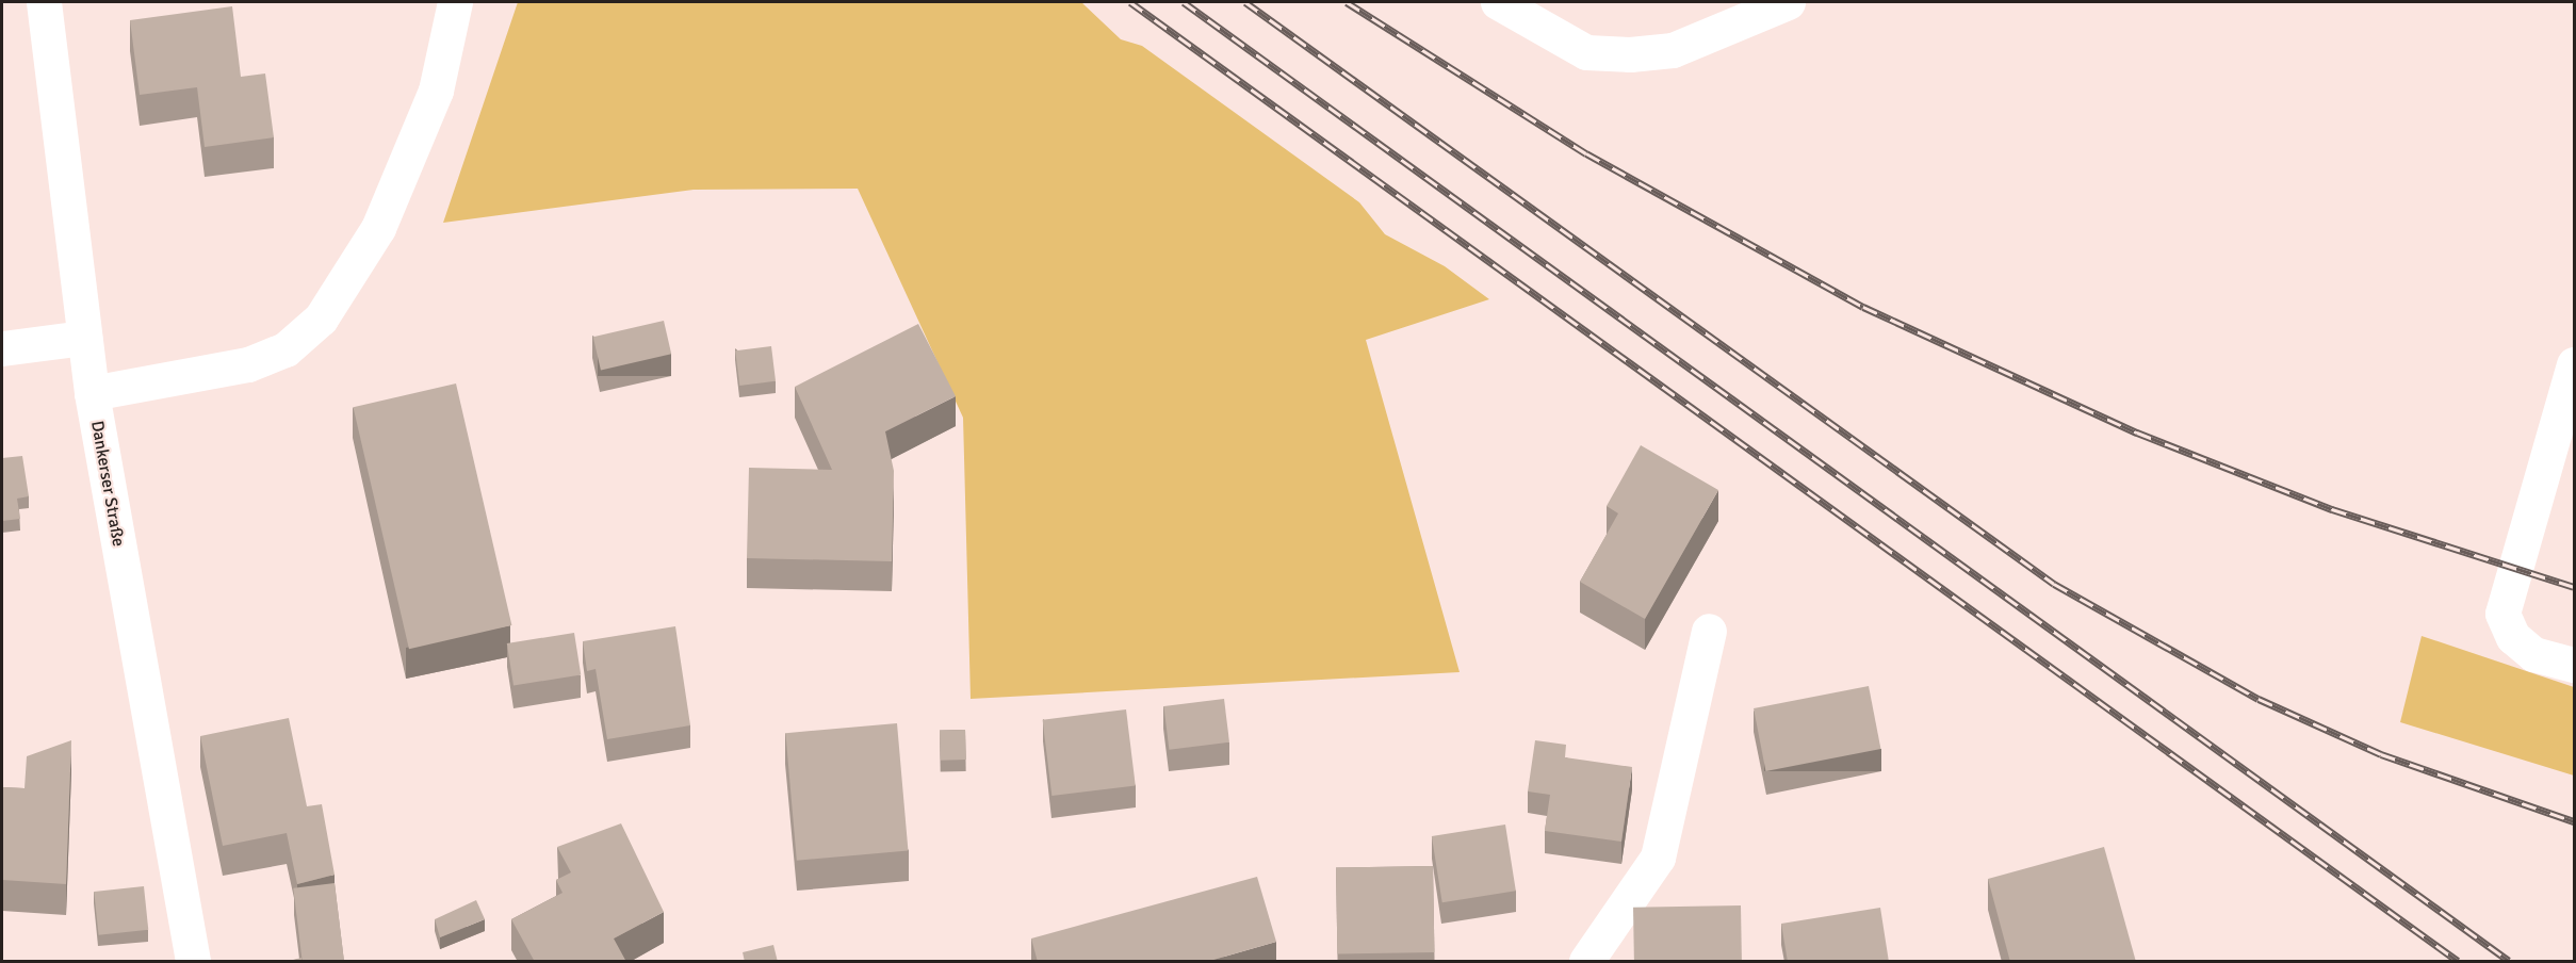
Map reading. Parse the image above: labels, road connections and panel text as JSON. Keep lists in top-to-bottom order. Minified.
{"streets":{"street":["Dankerser Straße"]}}
